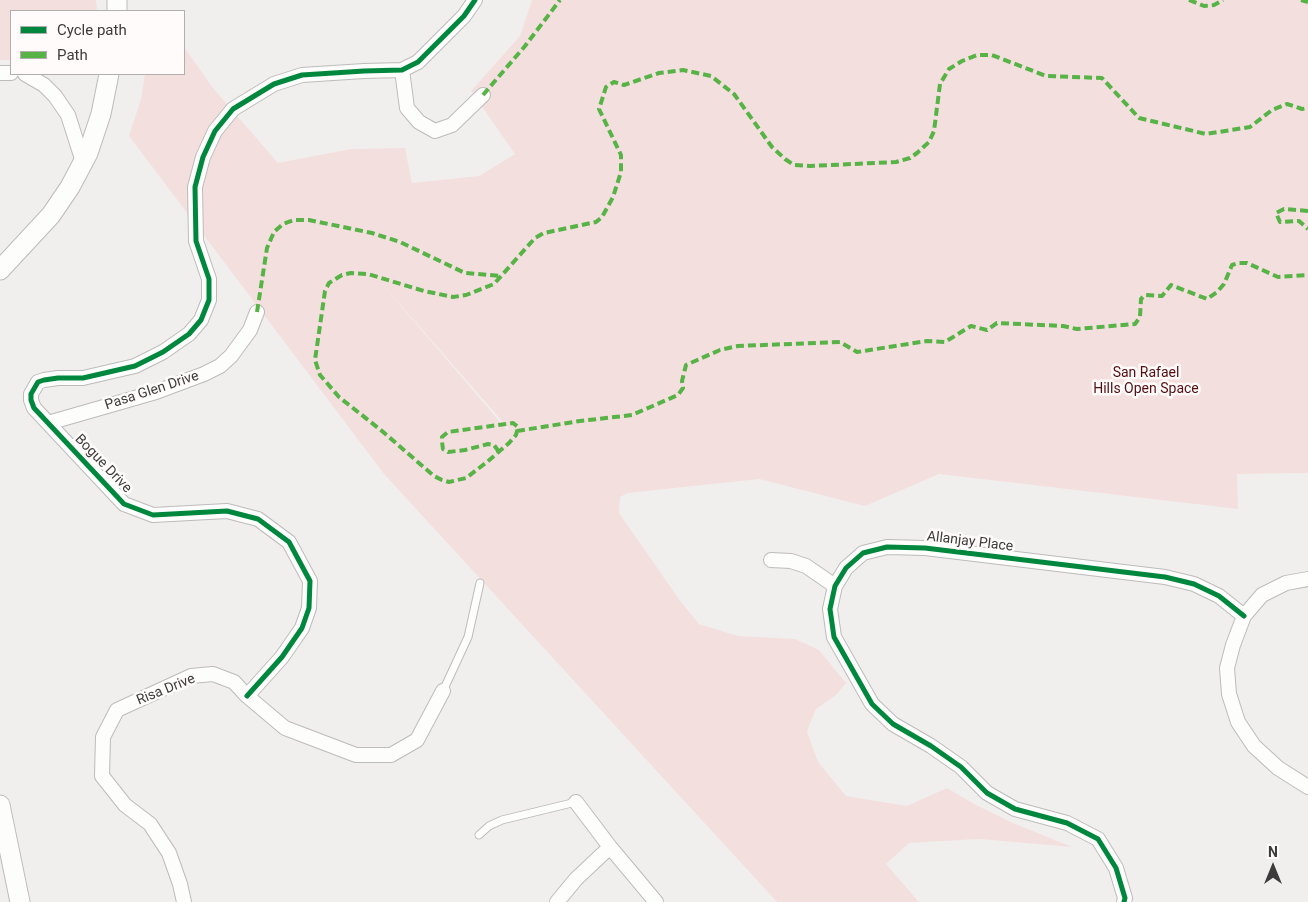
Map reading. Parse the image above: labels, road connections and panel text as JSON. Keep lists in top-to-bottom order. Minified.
{"streets":{"street":["Pasa Glen Drive","Bogue Drive","Allanjay Place","Risa Drive"]},"crossings":[["Pasa Glen Drive","Bogue Drive"],["Bogue Drive","Risa Drive"]],"parks":["San Rafael Hills Open Space"],"legend":["Cycle path","Path"],"north":"top"}
